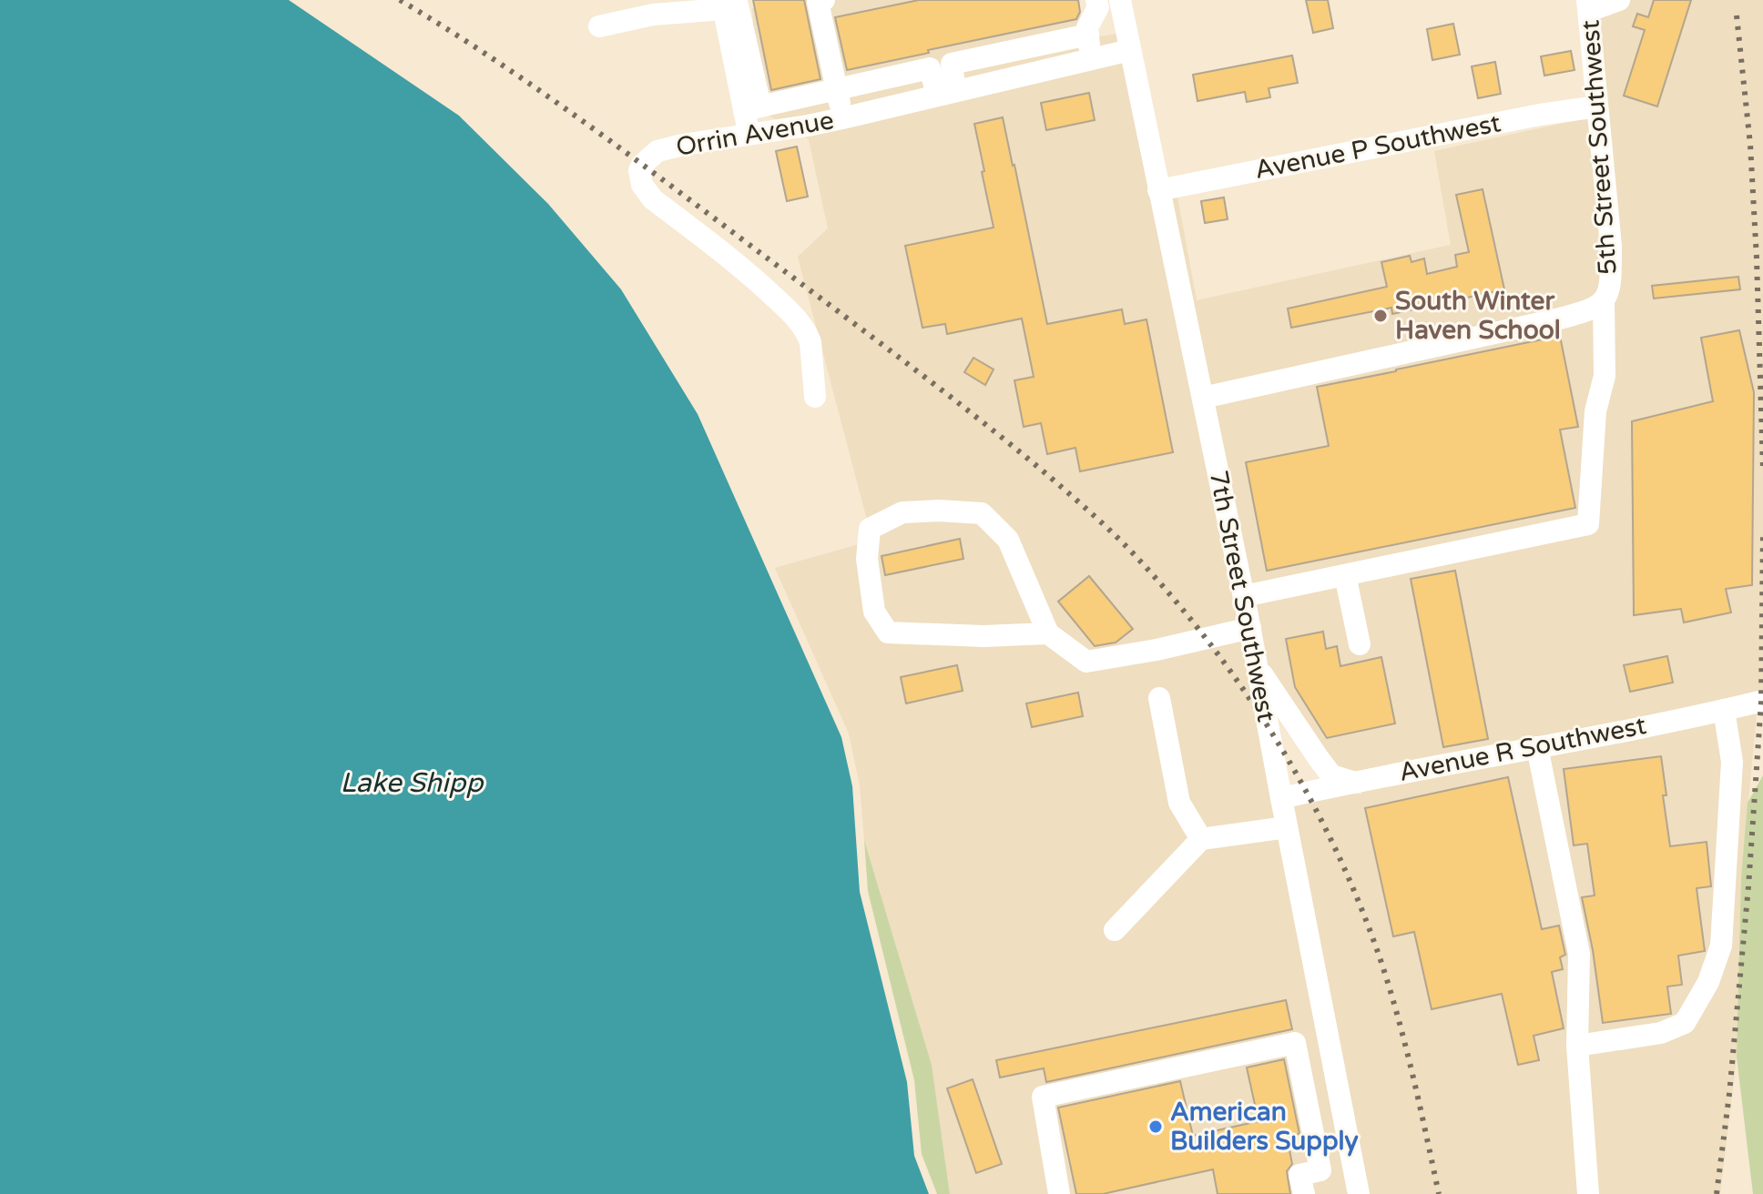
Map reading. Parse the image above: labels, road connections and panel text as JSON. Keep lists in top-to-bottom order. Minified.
{"streets":{"street":["Orrin Avenue","Avenue P Southwest","5th Street Southwest","7th Street Southwest","Avenue R Southwest"]},"crossings":[["Orrin Avenue","7th Street Southwest"],["Avenue P Southwest","5th Street Southwest"],["Avenue P Southwest","7th Street Southwest"],["7th Street Southwest","Avenue R Southwest"]],"water":["Lake Shipp"],"places":["South Winter Haven School","American Builders Supply"]}
